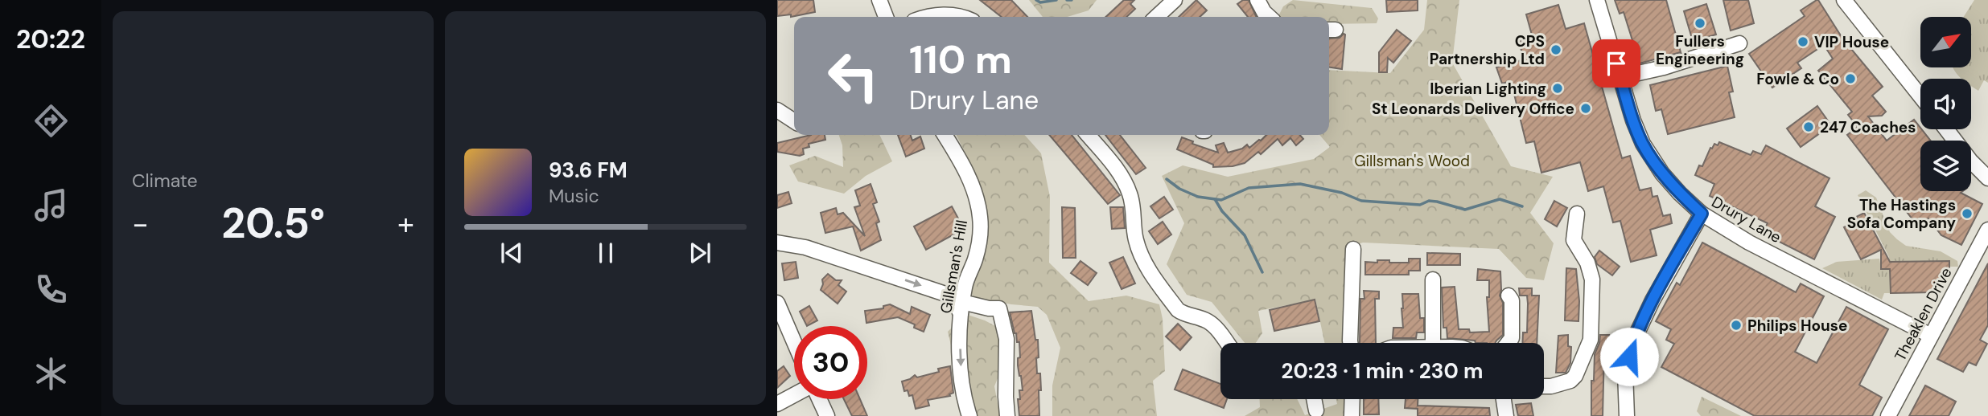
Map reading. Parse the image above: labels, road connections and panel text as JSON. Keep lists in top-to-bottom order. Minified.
{"streets":{"street":["Drury Lane","Gillsman's Hill","Theaklen Drive"]},"crossings":[["Drury Lane","Theaklen Drive"]],"one_way":["Gillsman's Hill"],"parks":["Gillsman's Wood"],"places":["Fullers Engineering","VIP House","CPS Partnership Ltd","Fowle & Co","Iberian Lighting","St Leonards Delivery Office","247 Coaches","The Hastings Sofa Company","Philips House"],"north":"top right","page":{"tabs":"20:22","tile":"Climate","turn":["110 m","Drury Lane"],"song":["93.6 FM","Music"],"heat":["−","20.5°","+"],"limit":"30","trip":"20:23 · 1 min · 230 m"}}
